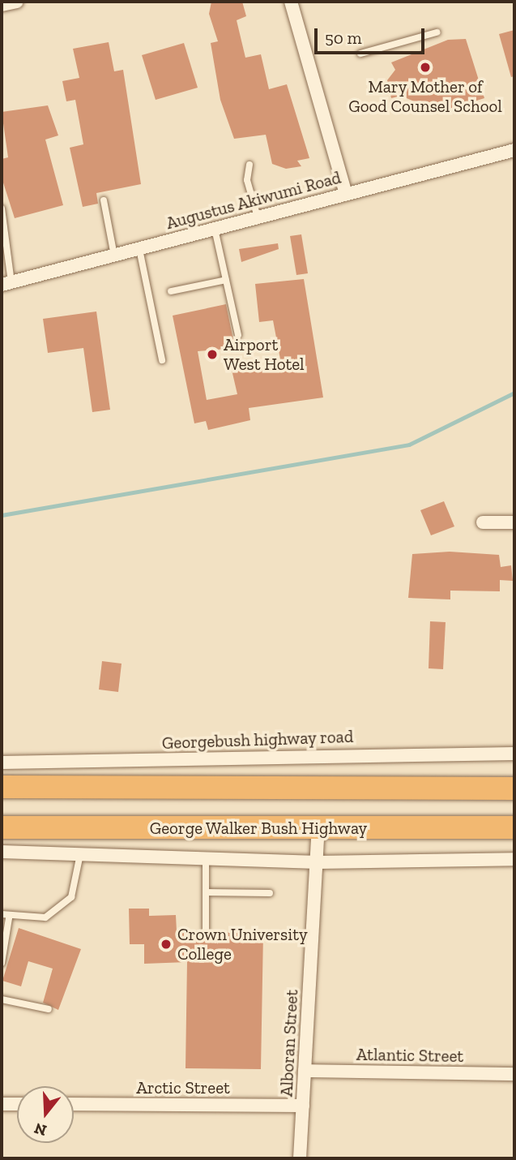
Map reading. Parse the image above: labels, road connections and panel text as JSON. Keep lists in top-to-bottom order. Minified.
{"streets":{"highway":["George Walker Bush Highway"],"street":["Augustus Akiwumi Road","Georgebush highway road","Alboran Street","Atlantic Street","Arctic Street"]},"crossings":[["George Walker Bush Highway","Alboran Street"],["Alboran Street","Atlantic Street"],["Alboran Street","Arctic Street"]],"places":["Mary Mother of Good Counsel School","Airport West Hotel","Crown University College"],"scale_bar":"50 m","north":"bottom"}
